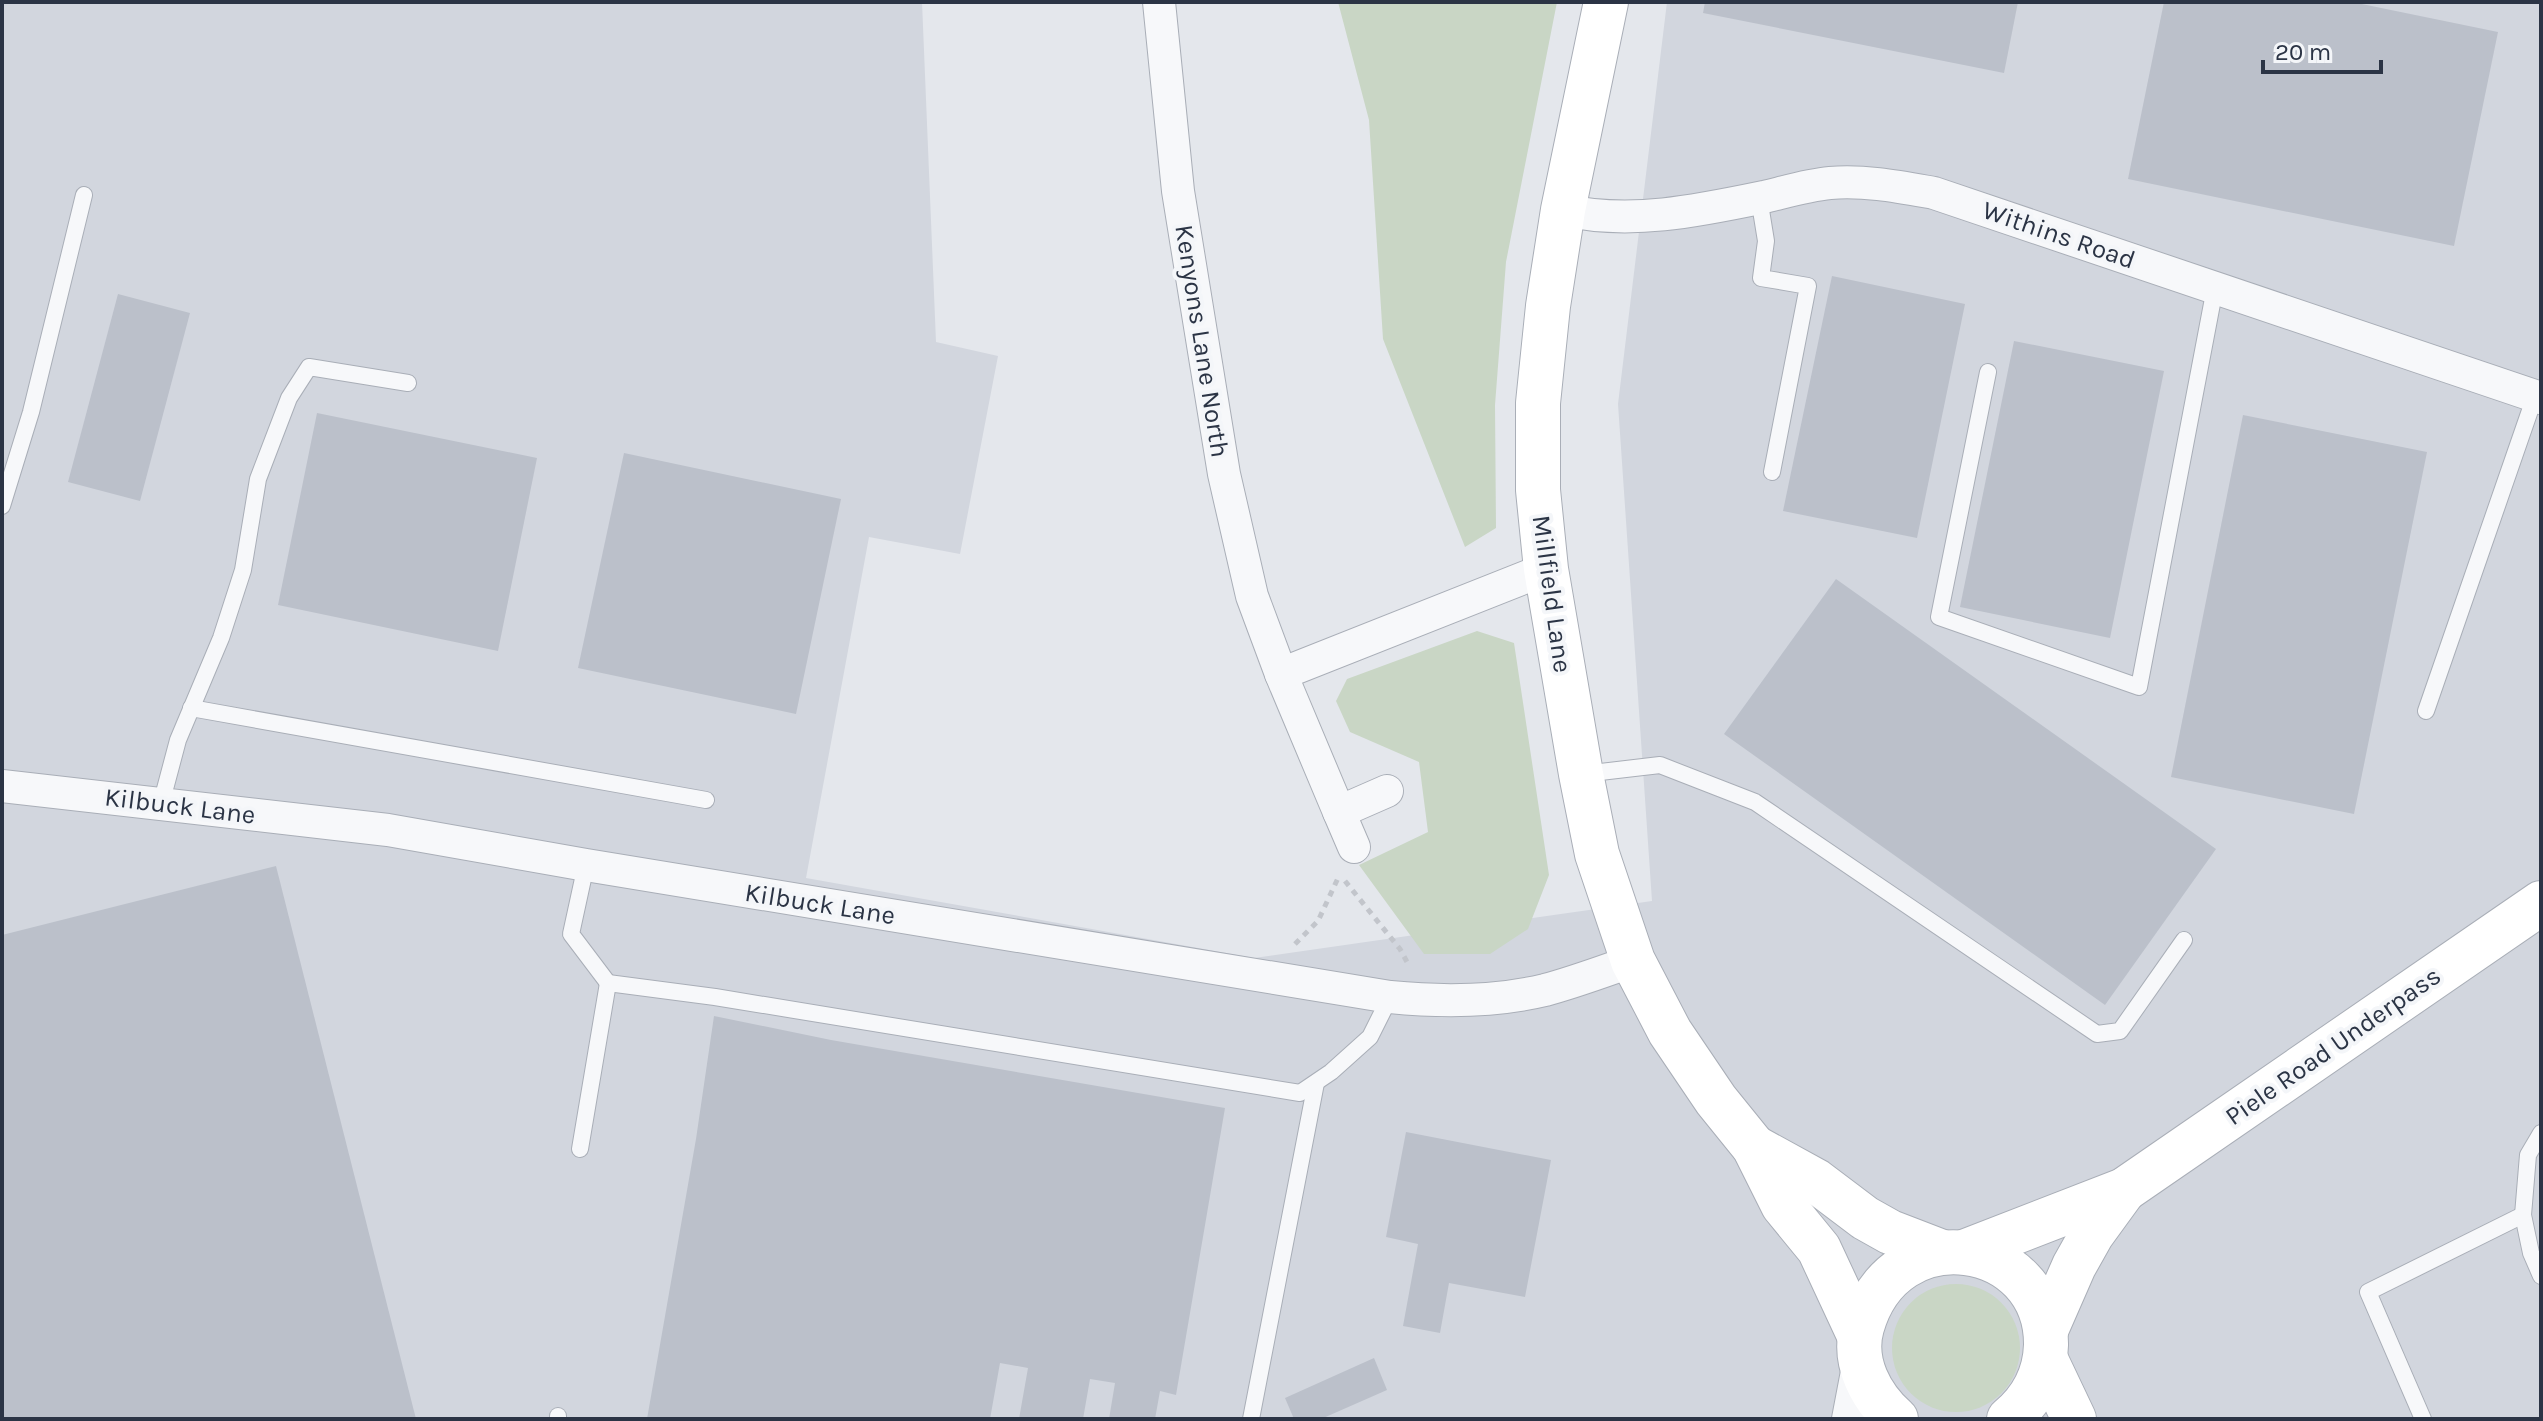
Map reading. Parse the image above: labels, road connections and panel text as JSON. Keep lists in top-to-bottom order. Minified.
{"streets":{"street":["Withins Road","Kenyons Lane North","Millfield Lane","Kilbuck Lane","Piele Road Underpass"]},"crossings":[["Withins Road","Millfield Lane"],["Millfield Lane","Kilbuck Lane"],["Millfield Lane","Piele Road Underpass"]],"scale_bar":"20 m"}
